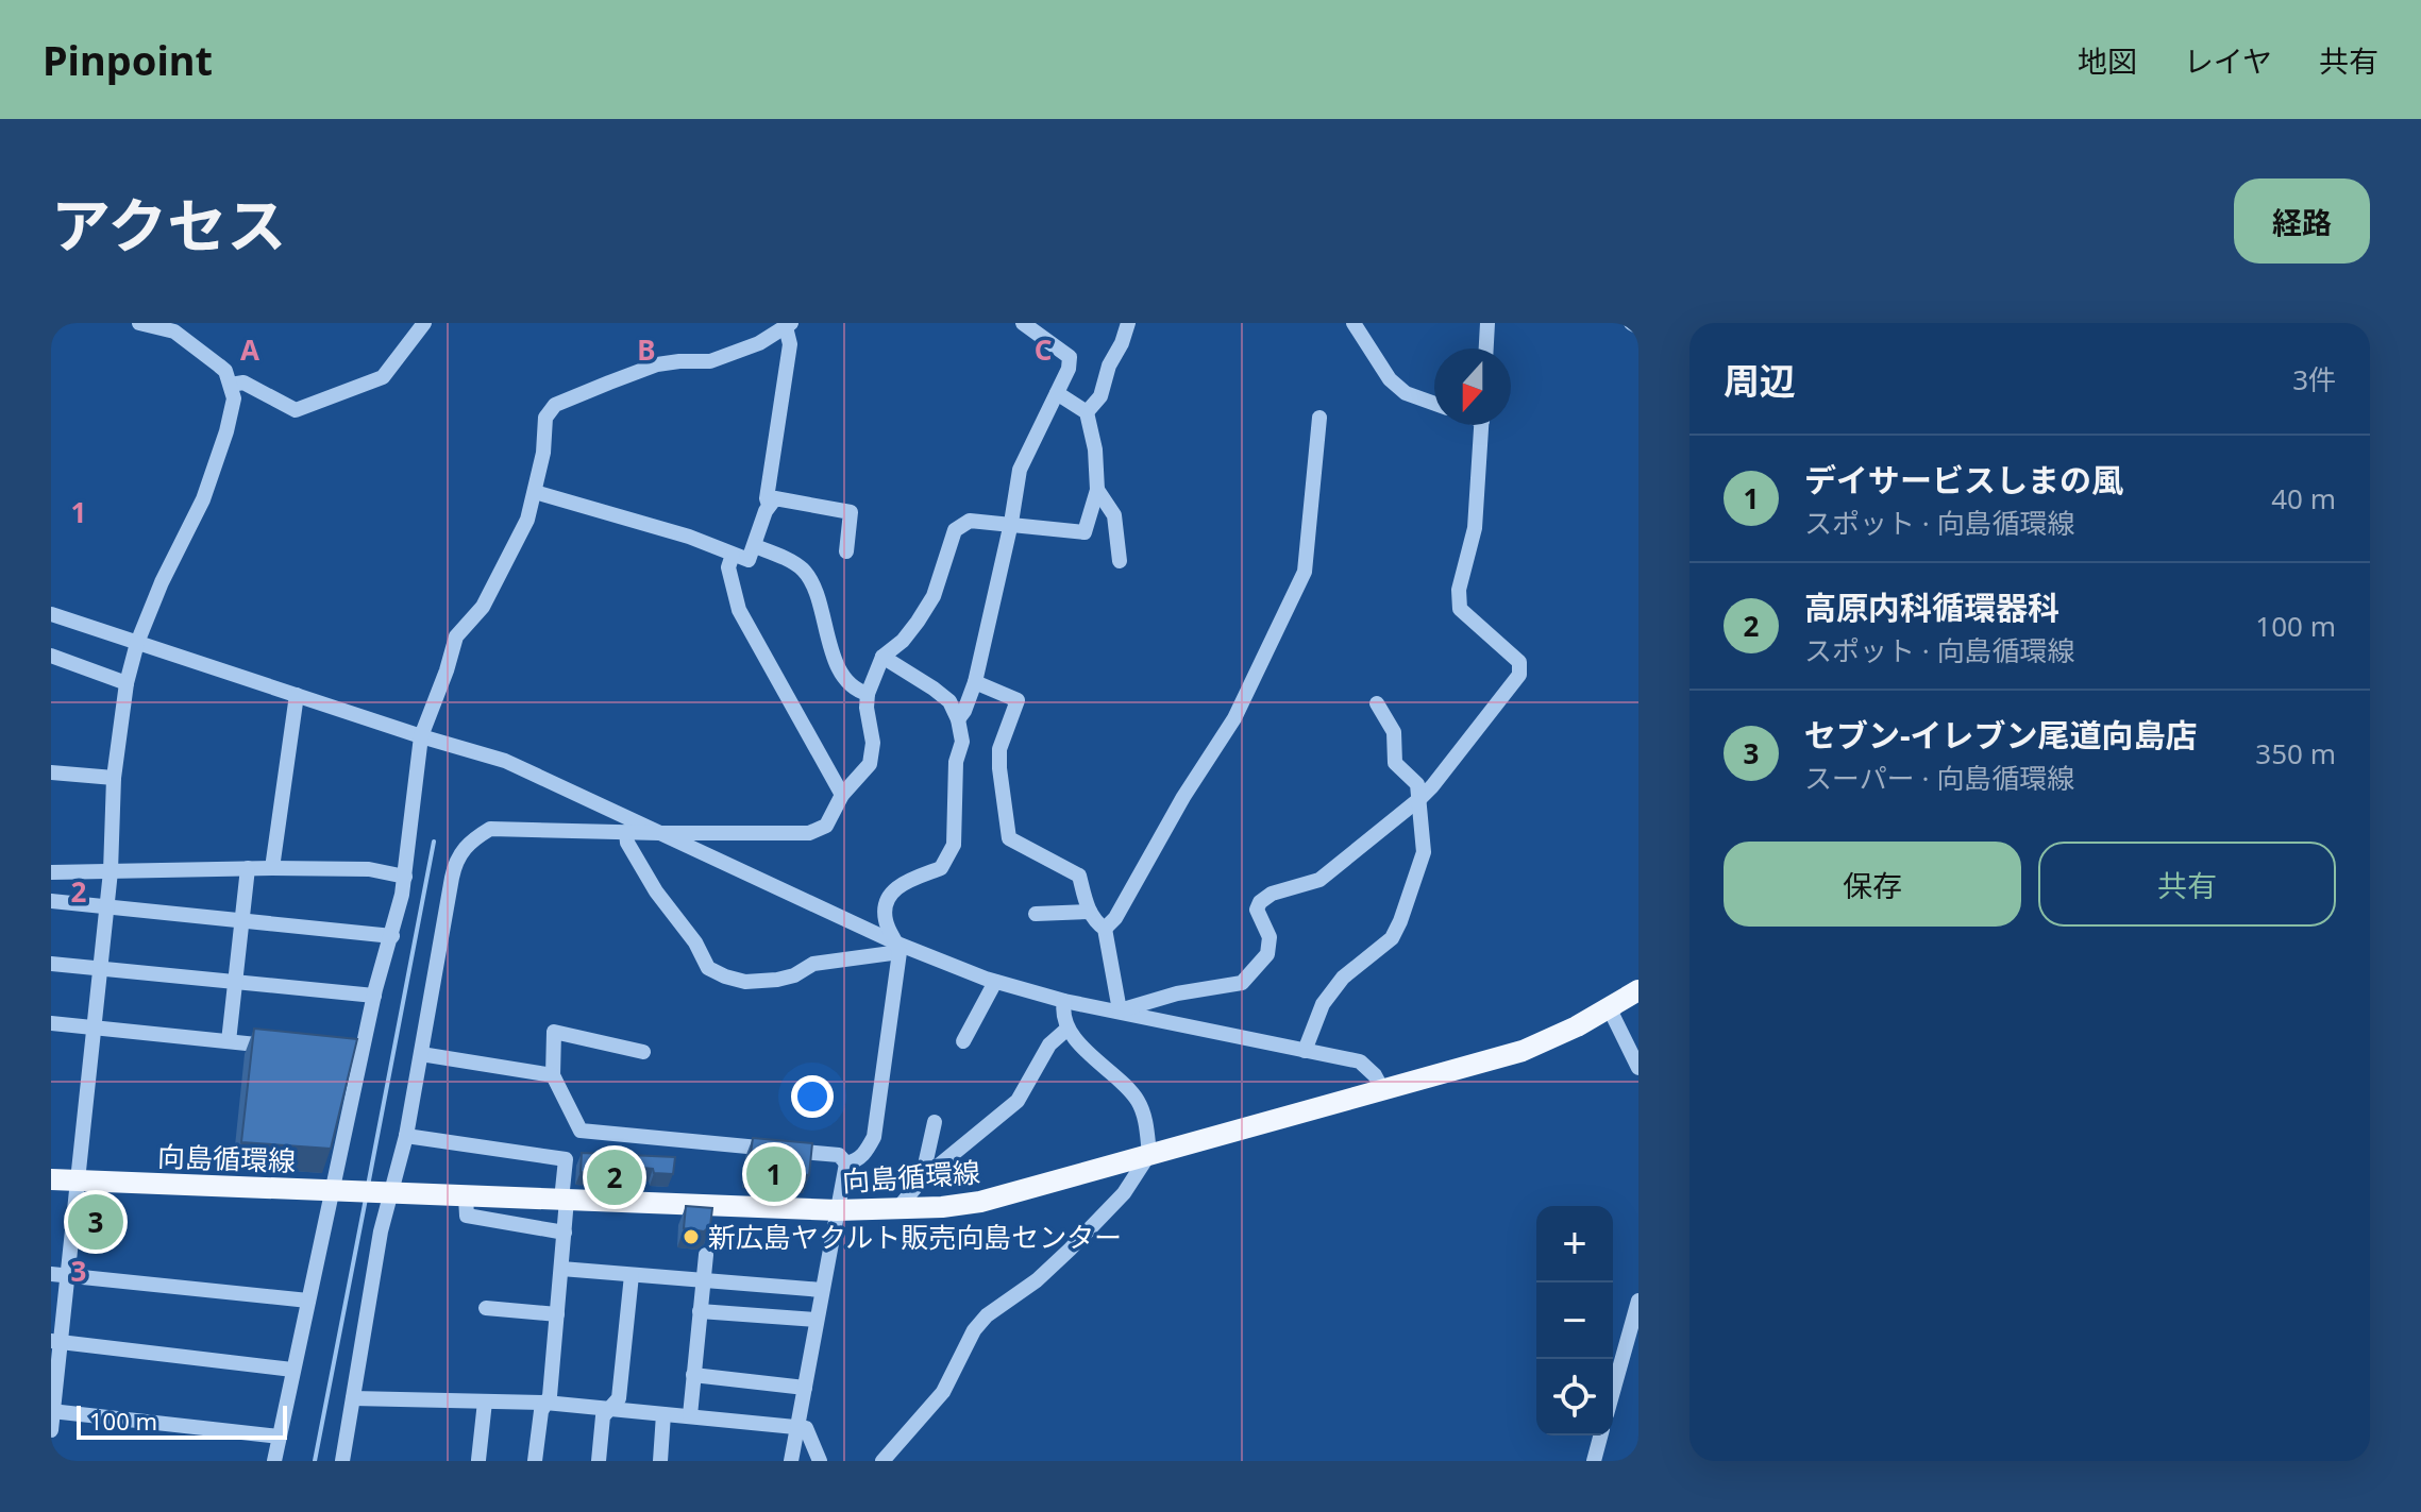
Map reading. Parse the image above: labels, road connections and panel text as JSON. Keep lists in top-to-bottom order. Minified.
{"streets":{"main road":["向島循環線"]},"places":["新広島ヤクルト販売向島センター"],"scale_bar":"100 m","north":"bottom","page":{"header":"Pinpoint","nav":["地図","レイヤ","共有"],"title":"アクセス","buttons":["経路",["保存","共有"]],"heading":["周辺","3件"],"list":[{"mark":"1","name":"デイサービスしまの風","note":"スポット · 向島循環線","value":"40 m"},{"mark":"2","name":"高原内科循環器科","note":"スポット · 向島循環線","value":"100 m"},{"mark":"3","name":"セブン-イレブン尾道向島店","note":"スーパー · 向島循環線","value":"350 m"}],"pins":["1","2","3"],"map_buttons":["+","−"],"scale":"100 m"},"grid":{"columns":["A","B","C"],"rows":["1","2","3"]}}
